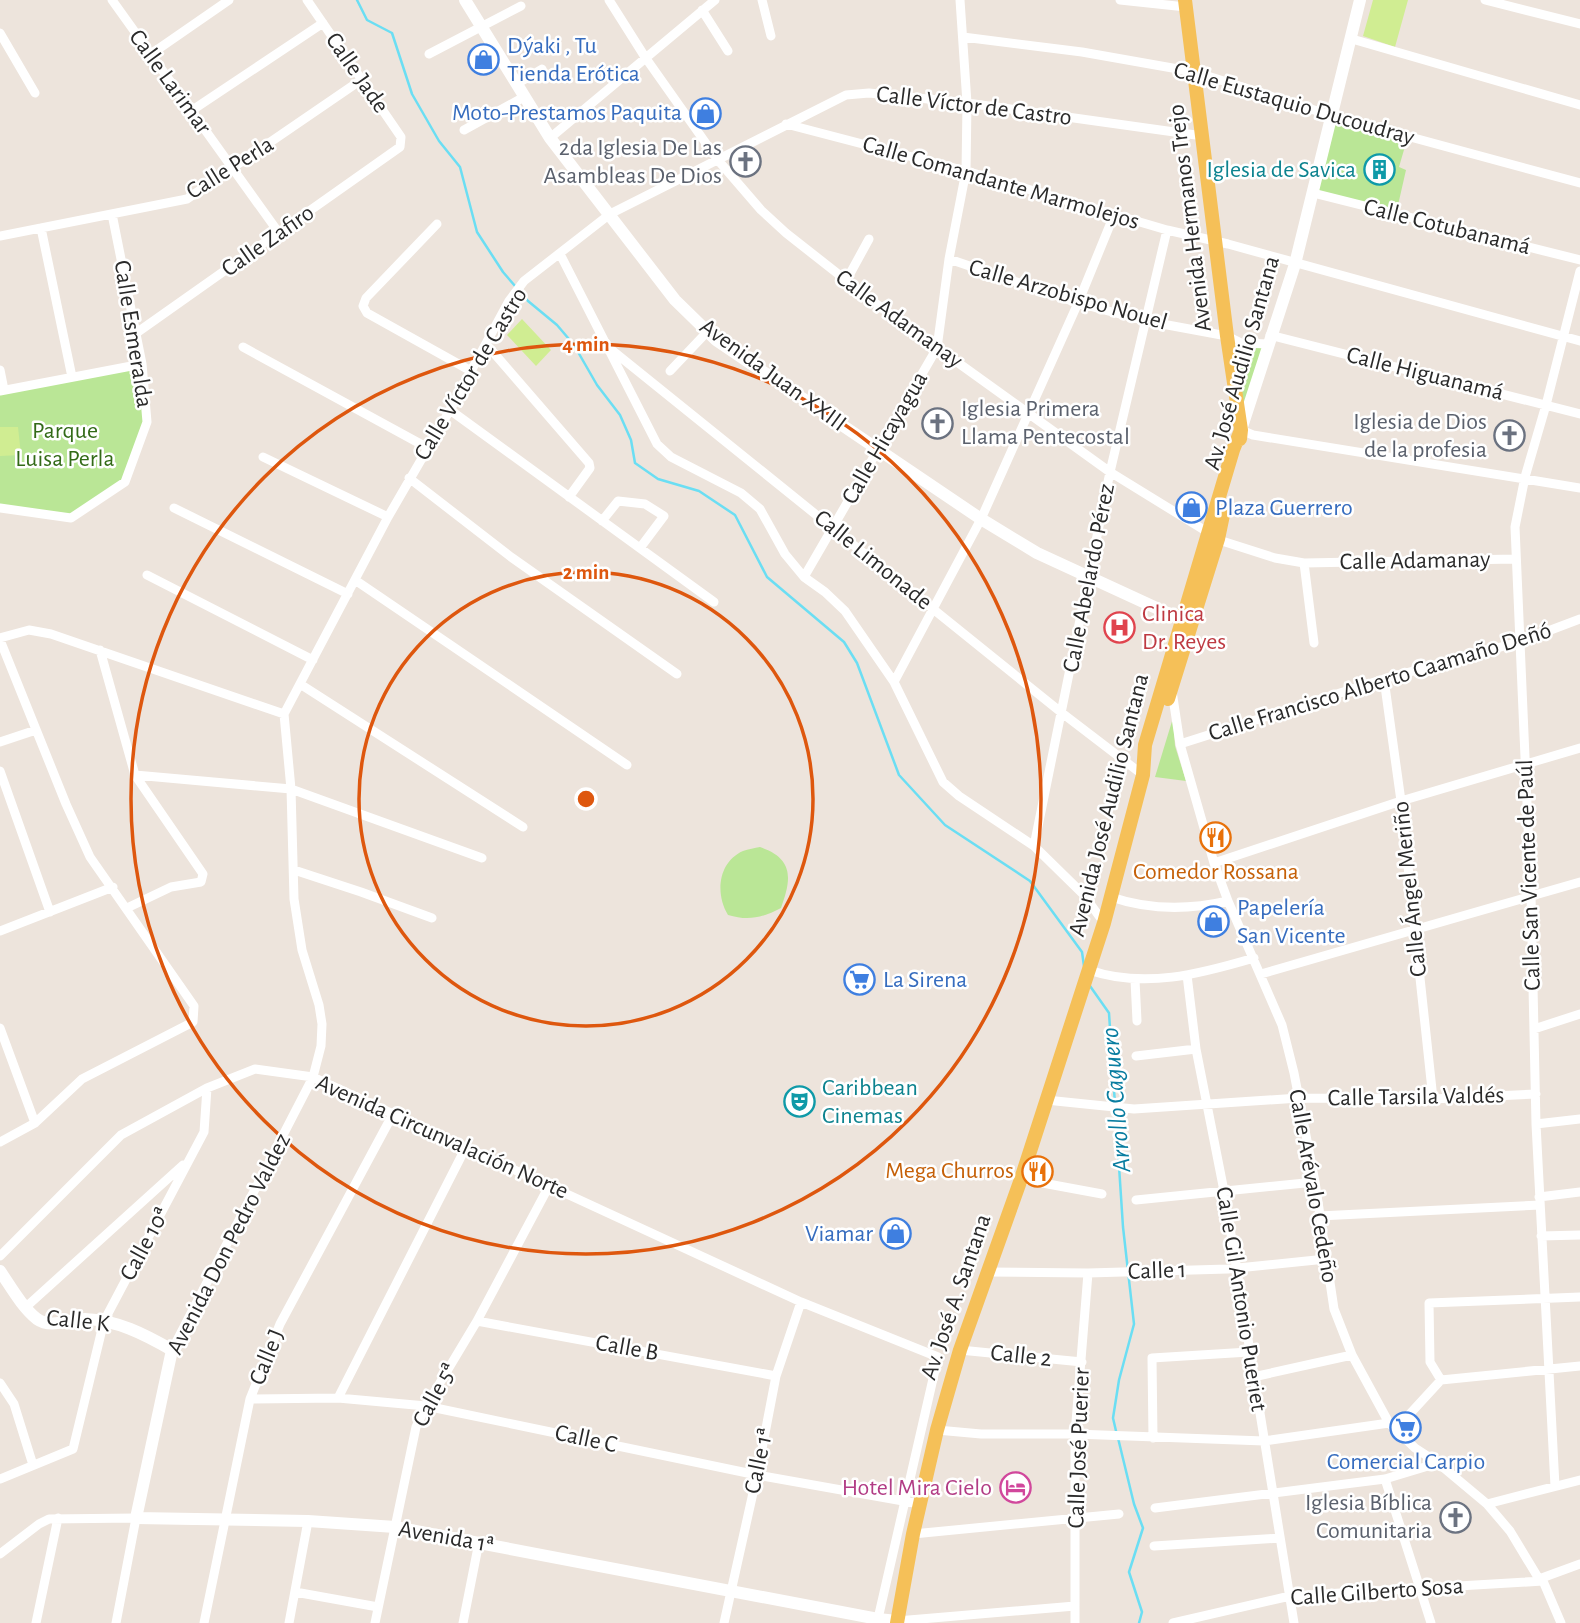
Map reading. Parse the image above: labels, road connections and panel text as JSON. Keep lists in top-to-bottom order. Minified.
{"streets":{"main road":["Avenida Hermanos Trejo","Av. José Audilio Santana","Avenida Juan XXIII","Avenida José Audilio Santana","Avenida Don Pedro Valdez","Av. José A. Santana","Calle K","Avenida 1ª"],"street":["Calle Jade","Calle Larimar","Calle Eustaquio Ducoudray","Calle Víctor de Castro","Calle Perla","Calle Comandante Marmolejos","Calle Cotubanamá","Calle Zafiro","Calle Arzobispo Nouel","Calle Adamanay","Calle Esmeralda","Calle Higuanamá","Calle Hicayagua","Calle Limonade","Calle Abelardo Pérez","Calle Francisco Alberto Caamaño Deñó","Calle San Vicente de Paúl","Calle Ángel Meriño","Calle Tarsila Valdés","Avenida Circunvalación Norte","Calle Arévalo Cedeño","Calle 10ª","Calle 1","Calle Gil Antonio Pueriet","Calle B","Calle 2","Calle J","Calle 5ª","Calle C","Calle José Puerier","Calle 1ª","Calle Gilberto Sosa"]},"crossings":[["Calle Jade","Calle Perla"],["Calle Jade","Calle Zafiro"],["Calle Larimar","Calle Perla"],["Calle Larimar","Calle Zafiro"],["Calle Eustaquio Ducoudray","Avenida Hermanos Trejo"],["Calle Eustaquio Ducoudray","Av. José Audilio Santana"],["Calle Eustaquio Ducoudray","Calle Hicayagua"],["Calle Víctor de Castro","Calle Comandante Marmolejos"],["Calle Víctor de Castro","Avenida Hermanos Trejo"],["Calle Víctor de Castro","Calle Adamanay"],["Calle Víctor de Castro","Avenida Juan XXIII"],["Calle Víctor de Castro","Calle Hicayagua"],["Calle Perla","Calle Esmeralda"],["Calle Comandante Marmolejos","Avenida Hermanos Trejo"],["Calle Comandante Marmolejos","Av. José Audilio Santana"],["Calle Comandante Marmolejos","Calle Hicayagua"],["Calle Comandante Marmolejos","Calle Abelardo Pérez"],["Calle Comandante Marmolejos","Calle San Vicente de Paúl"],["Avenida Hermanos Trejo","Calle Arzobispo Nouel"],["Avenida Hermanos Trejo","Av. José Audilio Santana"],["Avenida Hermanos Trejo","Avenida José Audilio Santana"],["Calle Cotubanamá","Av. José Audilio Santana"],["Calle Zafiro","Calle Esmeralda"],["Calle Arzobispo Nouel","Av. José Audilio Santana"],["Calle Arzobispo Nouel","Calle Higuanamá"],["Calle Arzobispo Nouel","Calle Hicayagua"],["Calle Arzobispo Nouel","Calle Abelardo Pérez"],["Calle Adamanay","Calle Hicayagua"],["Calle Adamanay","Calle Abelardo Pérez"],["Calle Adamanay","Avenida José Audilio Santana"],["Calle Adamanay","Calle San Vicente de Paúl"],["Av. José Audilio Santana","Calle Higuanamá"],["Av. José Audilio Santana","Avenida José Audilio Santana"],["Calle Higuanamá","Calle San Vicente de Paúl"],["Avenida Juan XXIII","Calle Hicayagua"],["Avenida Juan XXIII","Calle Abelardo Pérez"],["Avenida Juan XXIII","Avenida José Audilio Santana"],["Calle Hicayagua","Calle Limonade"],["Calle Limonade","Calle Abelardo Pérez"],["Calle Limonade","Avenida José Audilio Santana"],["Calle Francisco Alberto Caamaño Deñó","Calle San Vicente de Paúl"],["Calle Francisco Alberto Caamaño Deñó","Calle Ángel Meriño"],["Calle Francisco Alberto Caamaño Deñó","Calle Arévalo Cedeño"],["Avenida José Audilio Santana","Av. José A. Santana"],["Calle San Vicente de Paúl","Calle Tarsila Valdés"],["Calle Ángel Meriño","Calle Tarsila Valdés"],["Calle Tarsila Valdés","Calle Arévalo Cedeño"],["Calle Tarsila Valdés","Av. José A. Santana"],["Calle Tarsila Valdés","Calle Gil Antonio Pueriet"],["Avenida Circunvalación Norte","Calle 10ª"],["Avenida Circunvalación Norte","Avenida Don Pedro Valdez"],["Avenida Circunvalación Norte","Calle J"],["Avenida Circunvalación Norte","Calle 5ª"],["Avenida Circunvalación Norte","Calle C"],["Avenida Circunvalación Norte","Calle 1ª"],["Calle Arévalo Cedeño","Calle 1"],["Calle Arévalo Cedeño","Calle Gilberto Sosa"],["Calle 10ª","Calle K"],["Avenida Don Pedro Valdez","Calle K"],["Avenida Don Pedro Valdez","Avenida 1ª"],["Calle 1","Av. José A. Santana"],["Calle 1","Calle Gil Antonio Pueriet"],["Calle 1","Calle José Puerier"],["Av. José A. Santana","Calle 2"],["Av. José A. Santana","Calle C"],["Av. José A. Santana","Avenida 1ª"],["Calle Gil Antonio Pueriet","Calle Gilberto Sosa"],["Calle B","Calle 5ª"],["Calle B","Calle 1ª"],["Calle 2","Calle José Puerier"],["Calle J","Calle C"],["Calle J","Avenida 1ª"],["Calle 5ª","Calle C"],["Calle 5ª","Avenida 1ª"],["Calle C","Calle 1ª"],["Calle 1ª","Avenida 1ª"]],"water":["Arrollo Caguero"],"parks":["Parque Luisa Perla"],"places":{"shop":["D´yaki , Tu Tienda Erótica","Moto-Prestamos Paquita","Plaza Guerrero","Papelería San Vicente","Viamar"],"church":["2da Iglesia De Las Asambleas De Dios","Iglesia Primera Llama Pentecostal","Iglesia de Dios de la profesia","Iglesia Bíblica Comunitaria"],"building":["Iglesia de Savica"],"hospital":["Clinica Dr. Reyes"],"restaurant":["Comedor Rossana","Mega Churros"],"supermarket":["La Sirena","Comercial Carpio"],"theatre":["Caribbean Cinemas"],"hotel":["Hotel Mira Cielo"]},"rings":["4 min","2 min"]}
